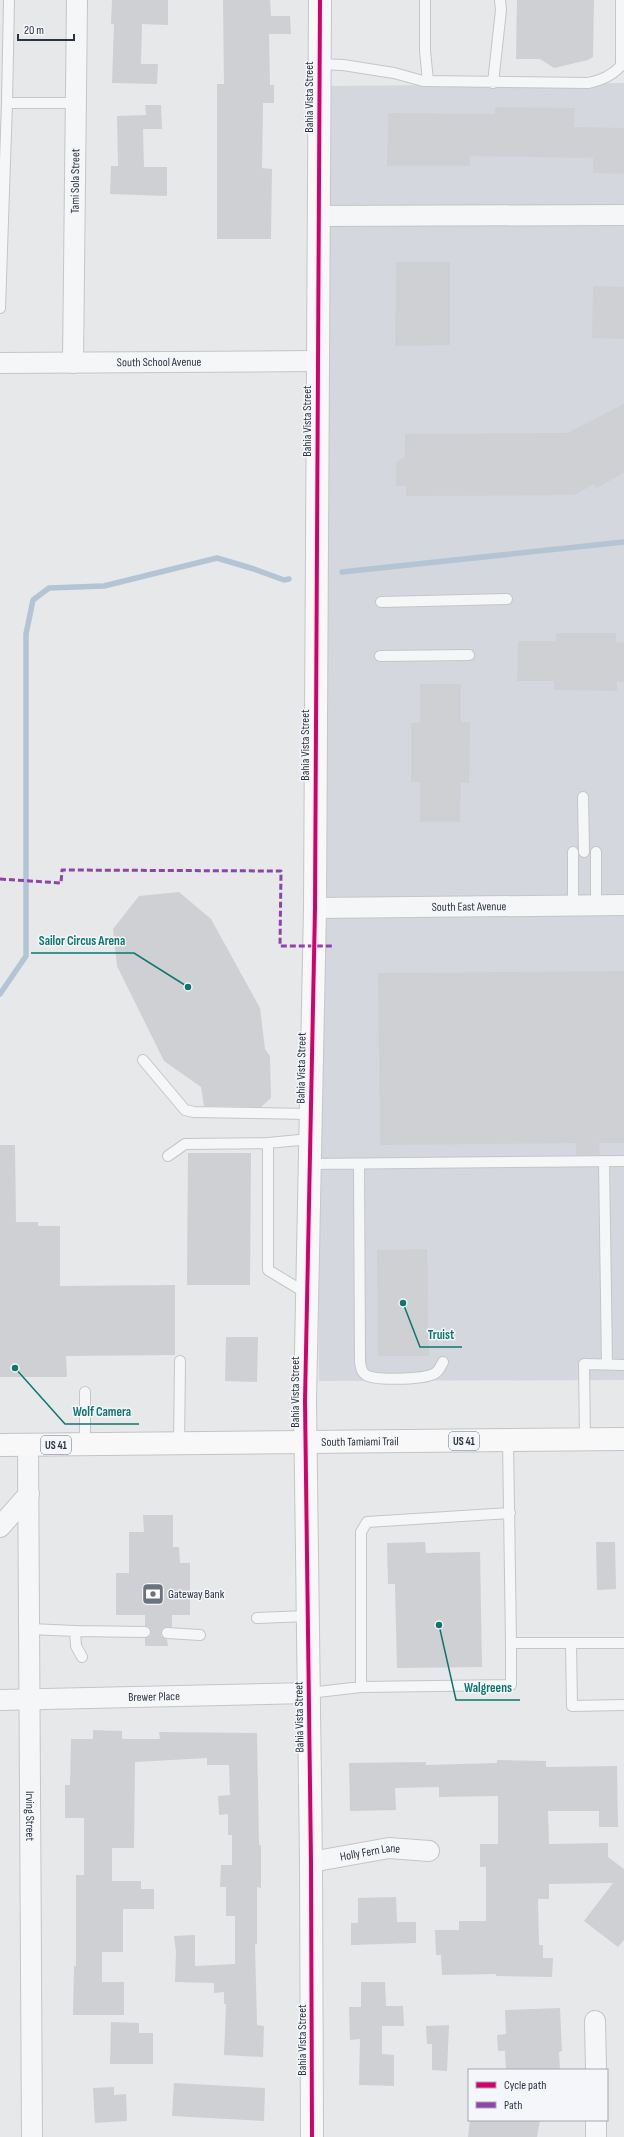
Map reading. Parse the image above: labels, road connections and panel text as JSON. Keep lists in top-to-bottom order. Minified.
{"streets":{"street":["Bahia Vista Street","Tami Sola Street","South School Avenue","South East Avenue","US 41","South Tamiami Trail","Brewer Place","Irving Street","Holly Fern Lane"]},"crossings":[["Bahia Vista Street","South School Avenue"],["Bahia Vista Street","South East Avenue"],["Bahia Vista Street","South Tamiami Trail"],["Bahia Vista Street","Brewer Place"],["Bahia Vista Street","Holly Fern Lane"],["Tami Sola Street","South School Avenue"],["South Tamiami Trail","Irving Street"],["Brewer Place","Irving Street"]],"places":{"other":["Sailor Circus Arena","Truist","Wolf Camera","Walgreens"],"bank":["Gateway Bank"]},"legend":["Cycle path","Path"],"scale_bar":"20 m"}
